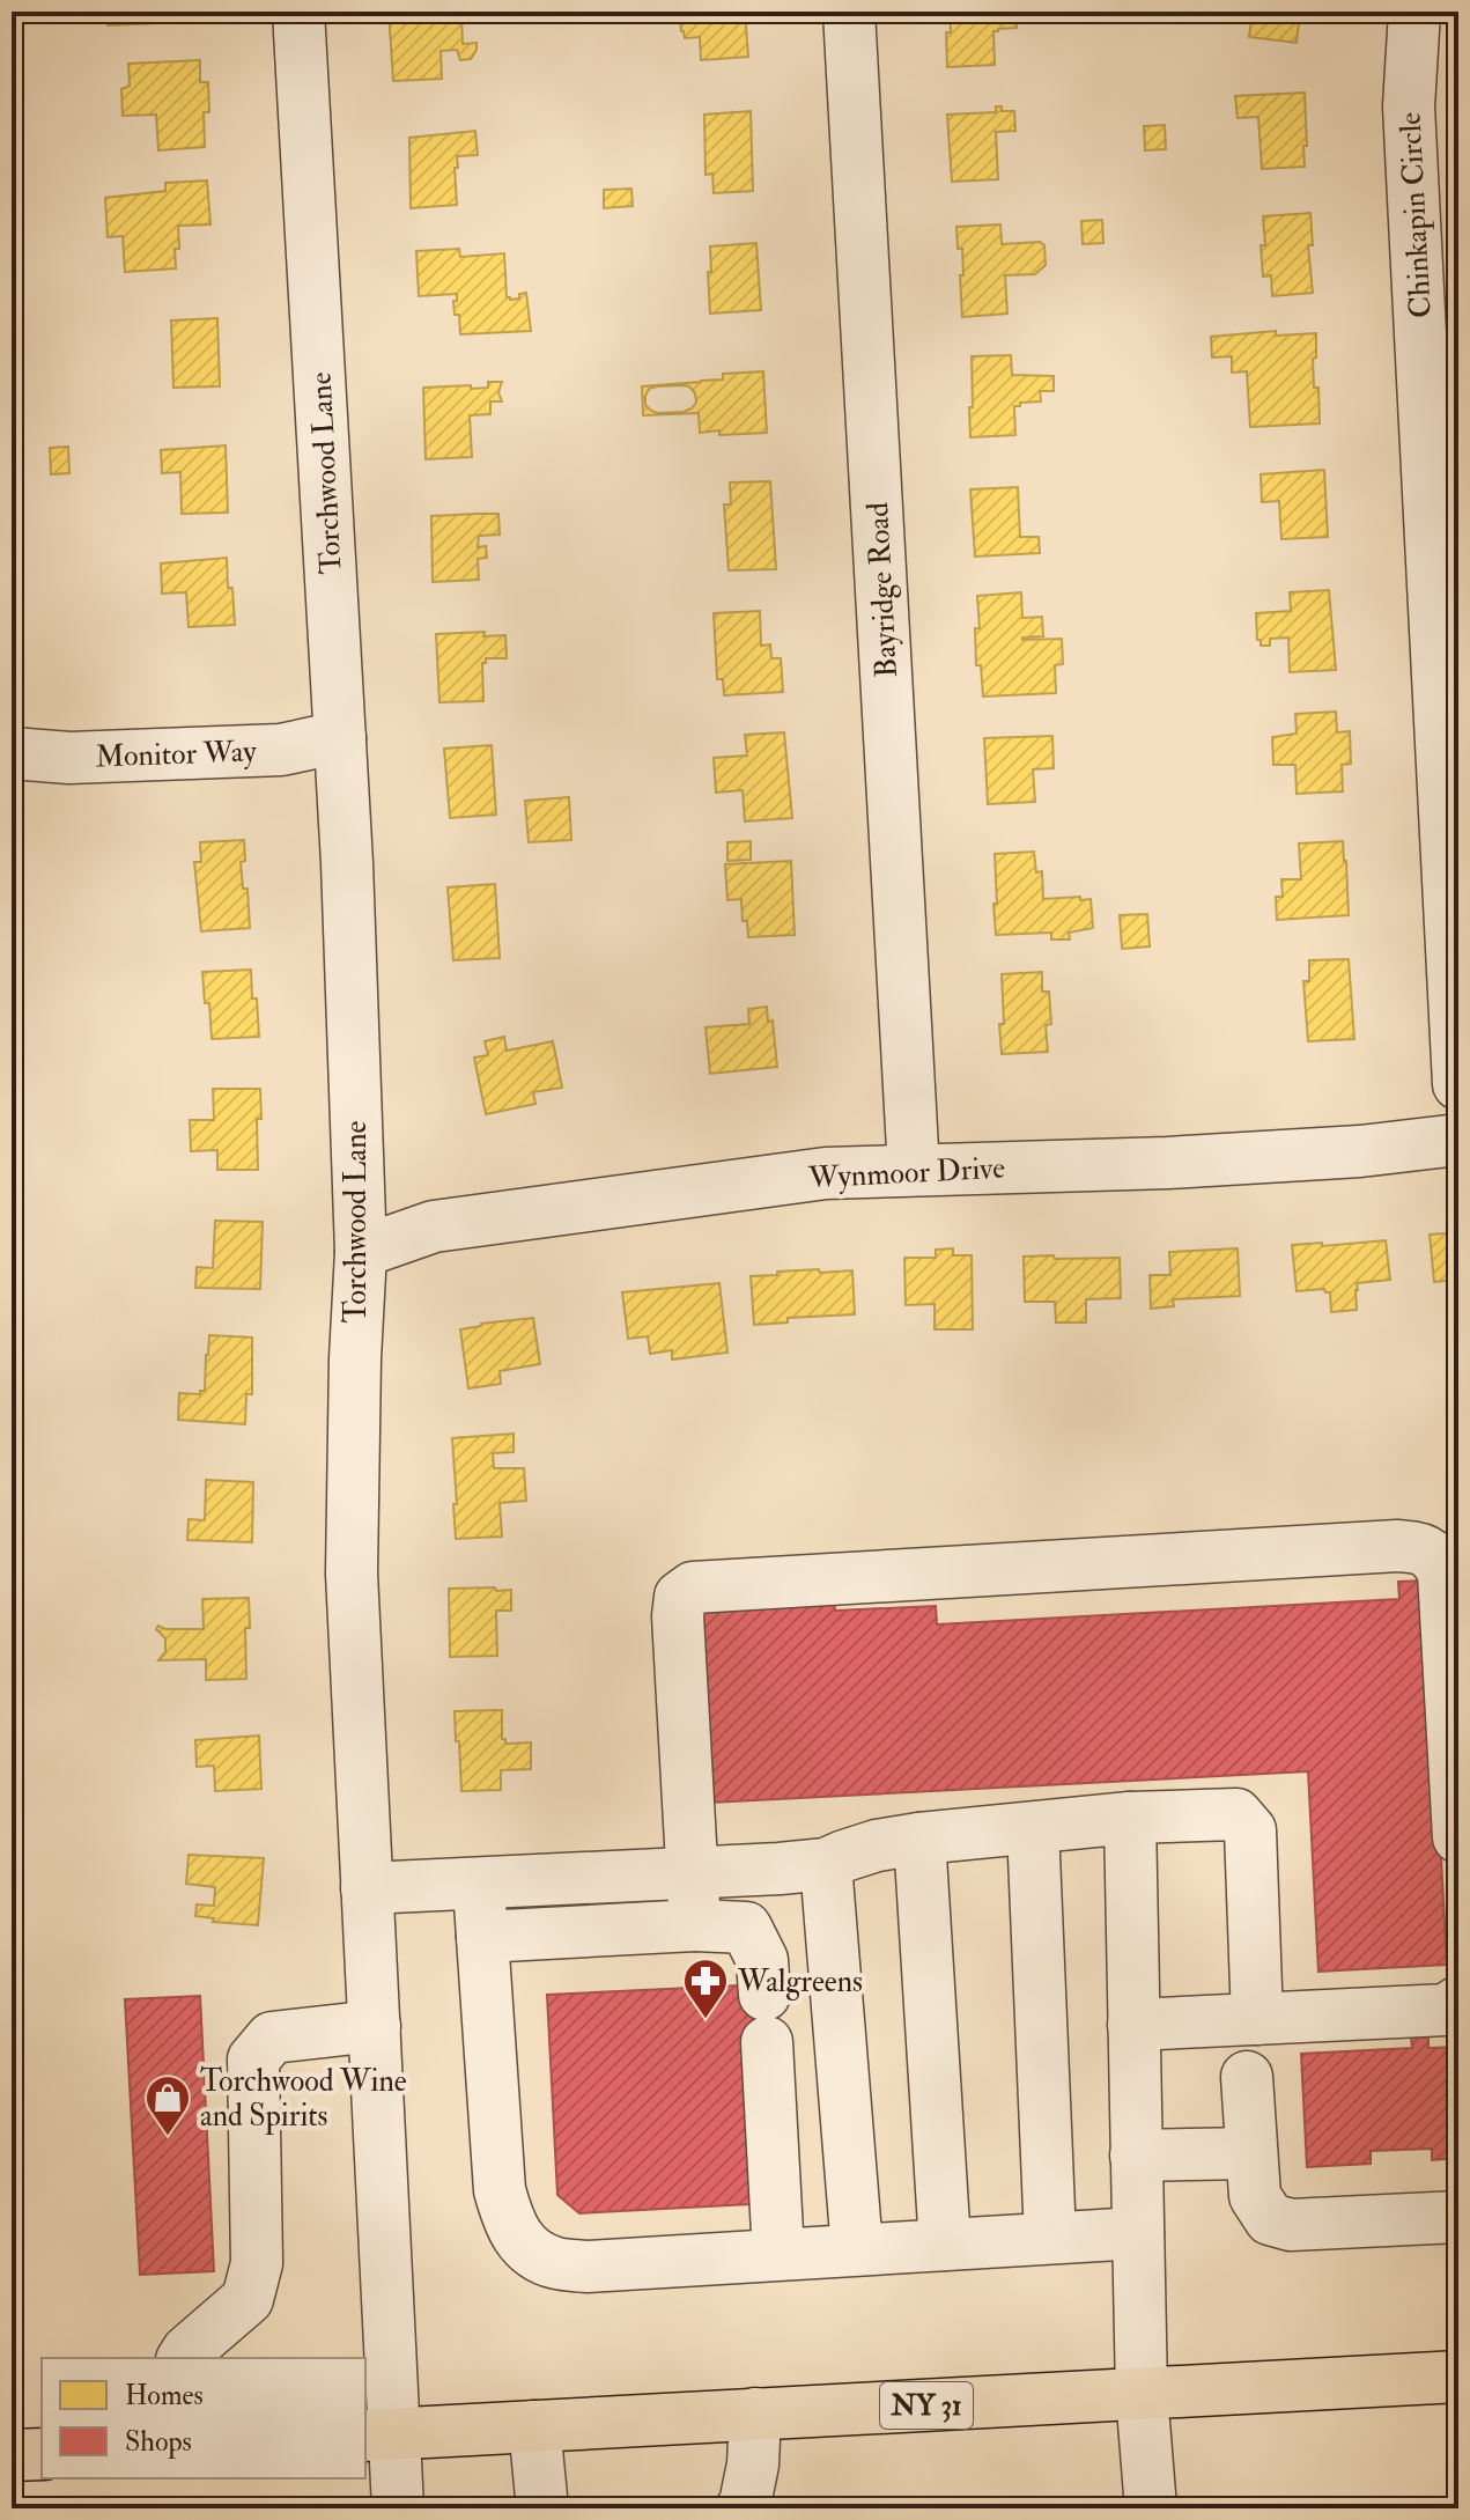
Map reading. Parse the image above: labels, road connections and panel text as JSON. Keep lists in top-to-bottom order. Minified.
{"streets":{"main road":["NY 31"],"street":["Chinkapin Circle","Torchwood Lane","Bayridge Road","Monitor Way","Wynmoor Drive"]},"crossings":[["Torchwood Lane","Monitor Way"],["Torchwood Lane","Wynmoor Drive"],["Torchwood Lane","NY 31"],["Bayridge Road","Wynmoor Drive"]],"places":{"pharmacy":["Walgreens"],"shop":["Torchwood Wine and Spirits"]},"legend":["Homes","Shops"]}
